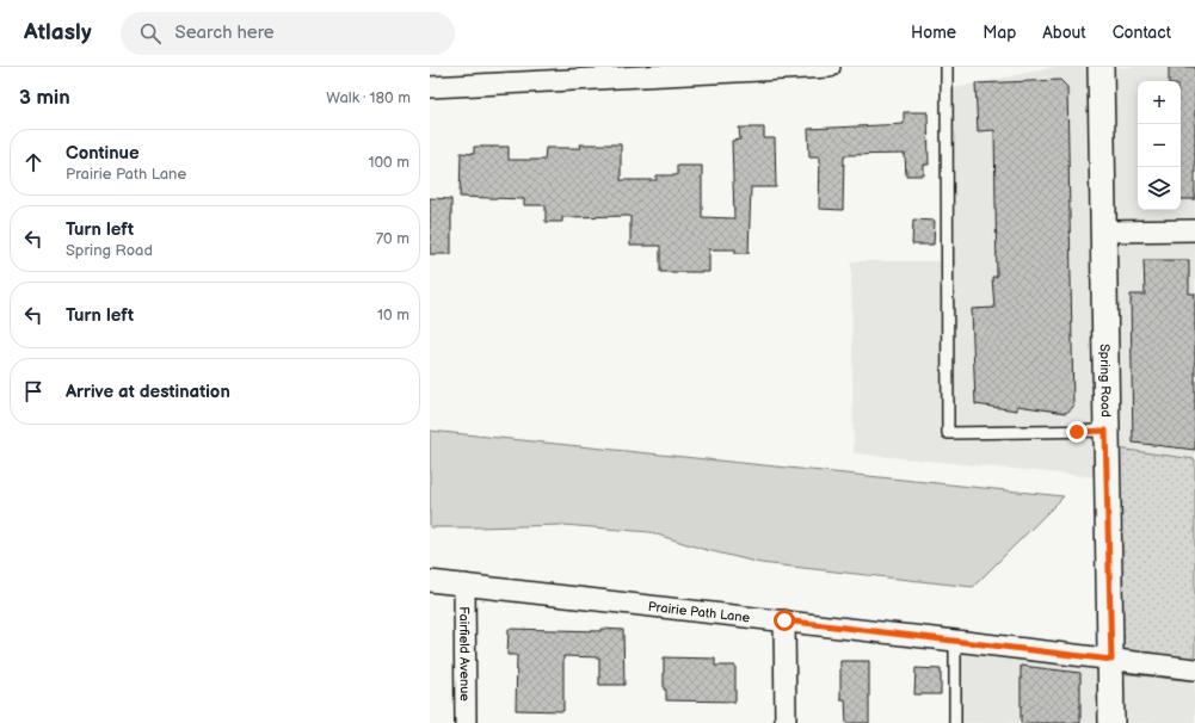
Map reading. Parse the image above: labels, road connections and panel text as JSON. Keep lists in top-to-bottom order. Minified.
{"streets":{"street":["Spring Road","Prairie Path Lane","Fairfield Avenue"]},"crossings":[["Spring Road","Prairie Path Lane"],["Prairie Path Lane","Fairfield Avenue"]],"page":{"header":"Atlasly","search":"Search here","nav":["Home","Map","About","Contact"],"heading":["3 min","Walk · 180 m"],"map_buttons":["+","−"],"list":[["Continue","Prairie Path Lane","100 m"],["Turn left","Spring Road","70 m"],["Turn left","10 m"],"Arrive at destination"]}}
